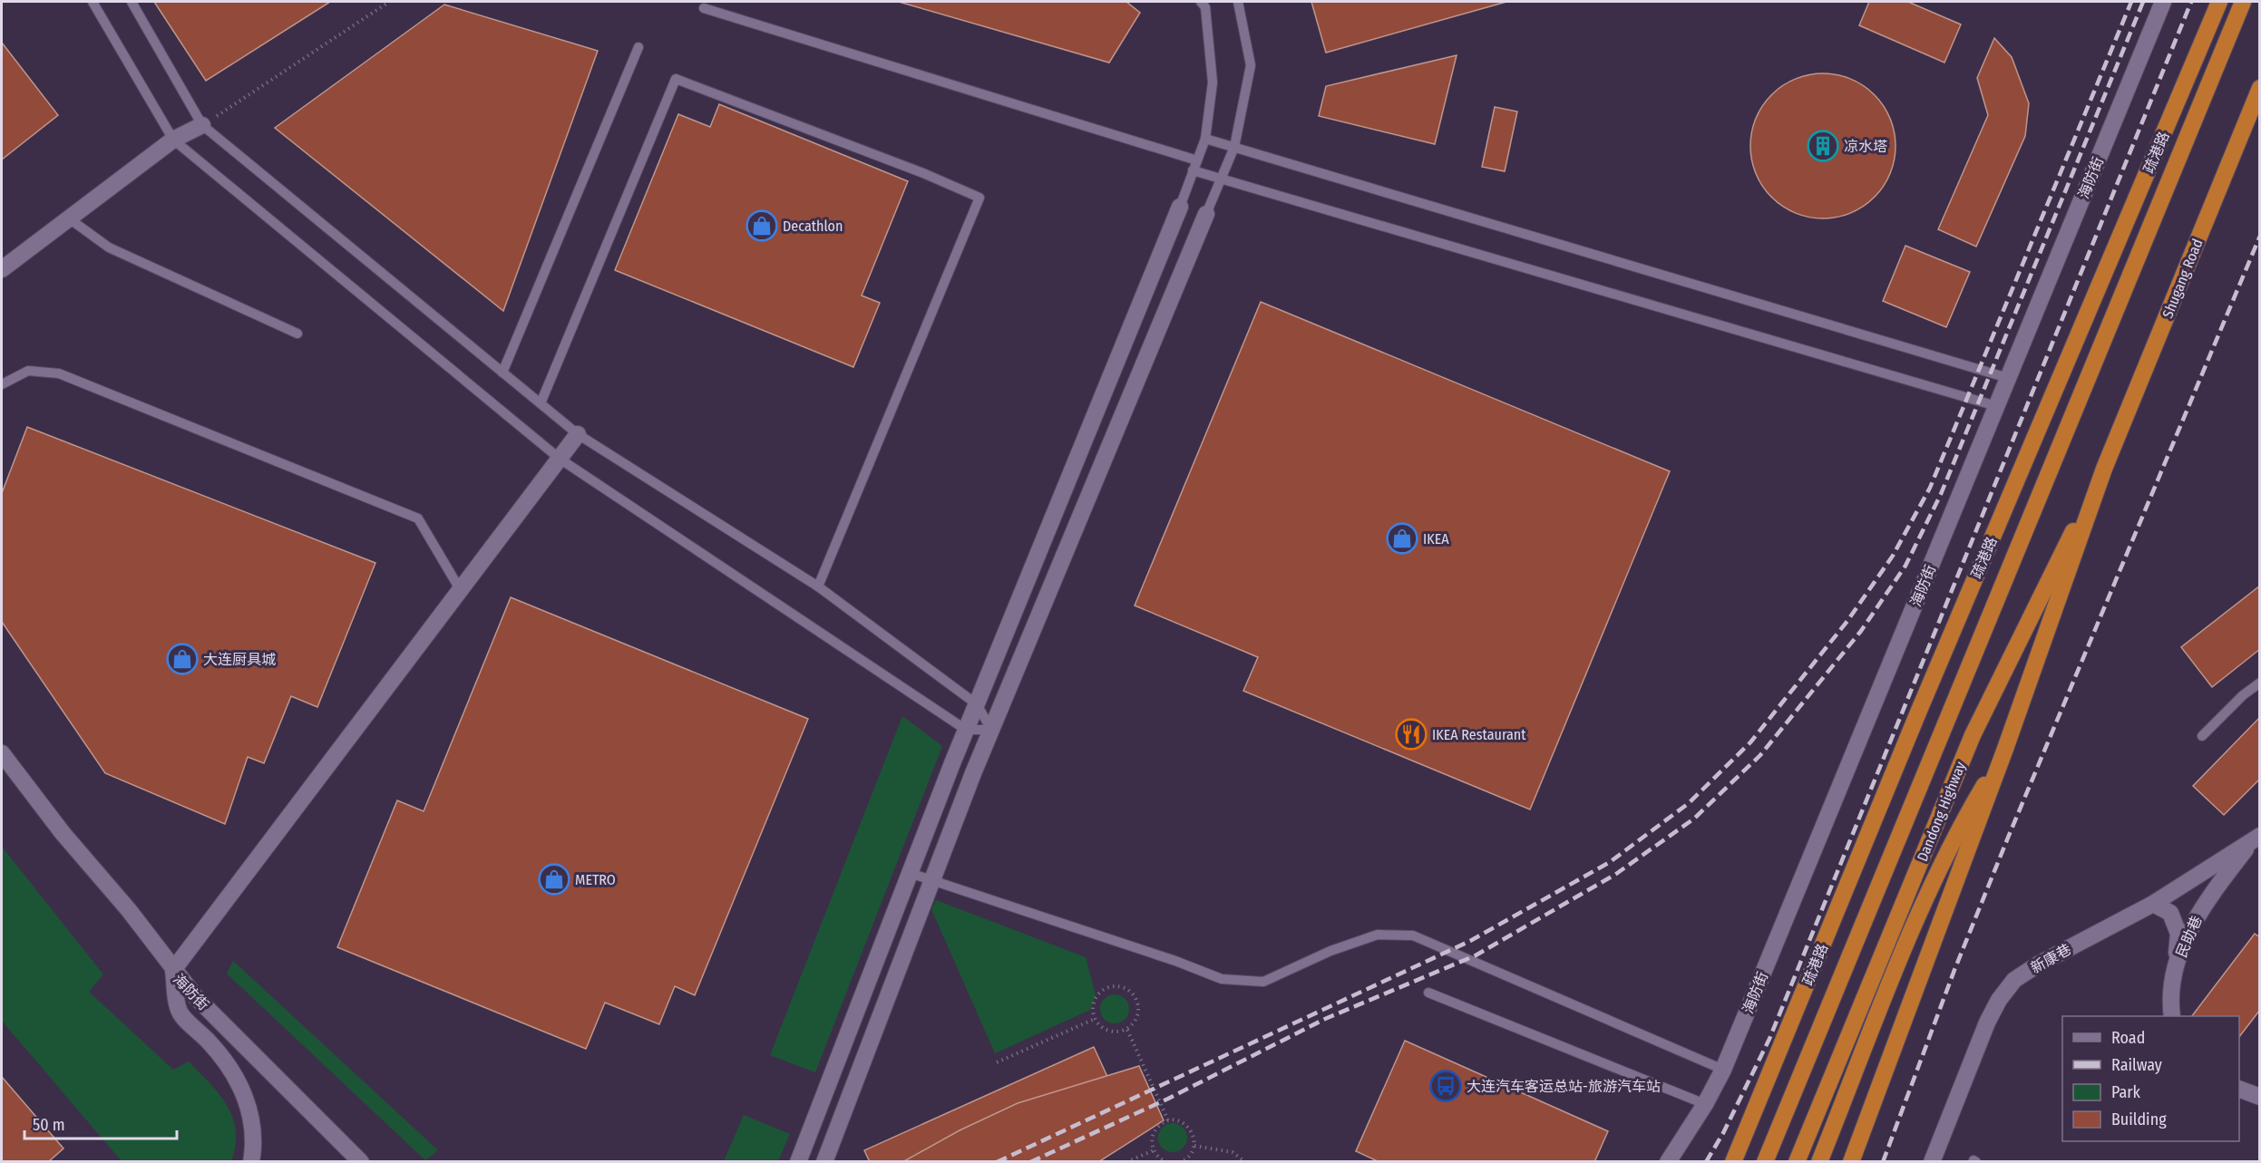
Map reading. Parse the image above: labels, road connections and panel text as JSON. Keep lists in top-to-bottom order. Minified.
{"streets":{"highway":["疏港路","Shugang Road","Dandong Highway"],"street":["海防街","民助巷","新康巷"]},"crossings":[["Shugang Road","Dandong Highway"],["民助巷","新康巷"]],"places":{"building":["凉水塔"],"shop":["Decathlon","IKEA","大连厨具城","METRO"],"restaurant":["IKEA Restaurant"],"bus stop":["大连汽车客运总站-旅游汽车站"]},"legend":["Road","Railway","Park","Building"],"scale_bar":"50 m"}
